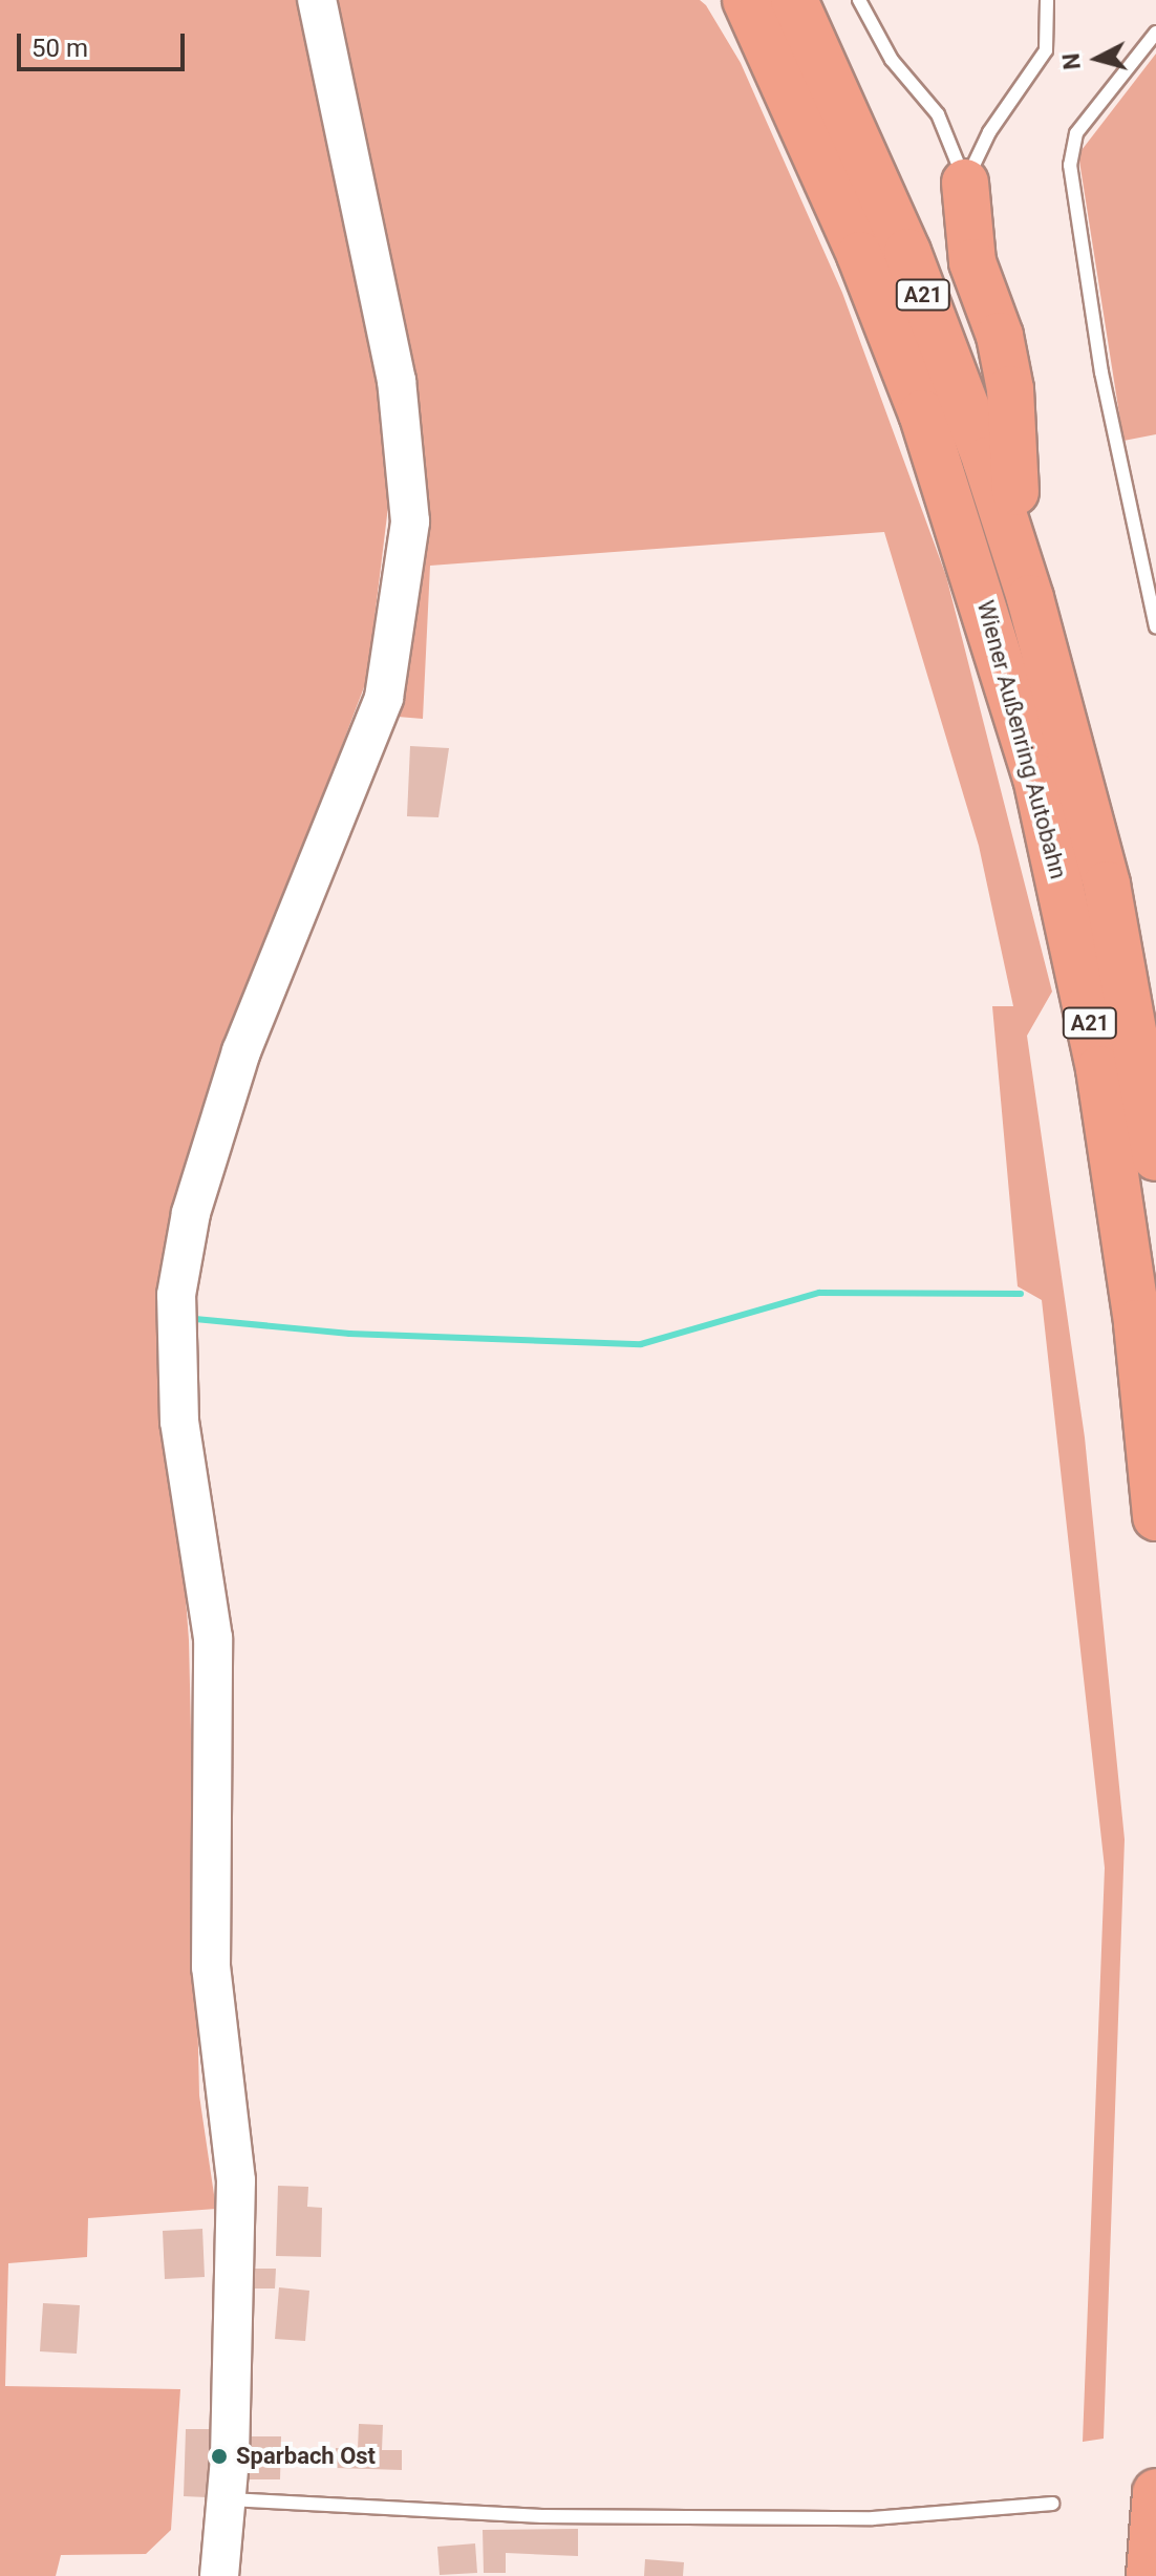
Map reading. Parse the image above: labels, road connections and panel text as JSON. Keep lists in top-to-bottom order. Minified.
{"streets":{"highway":["A21","Wiener Außenring Autobahn"]},"places":["Sparbach Ost"],"scale_bar":"50 m","north":"left"}
